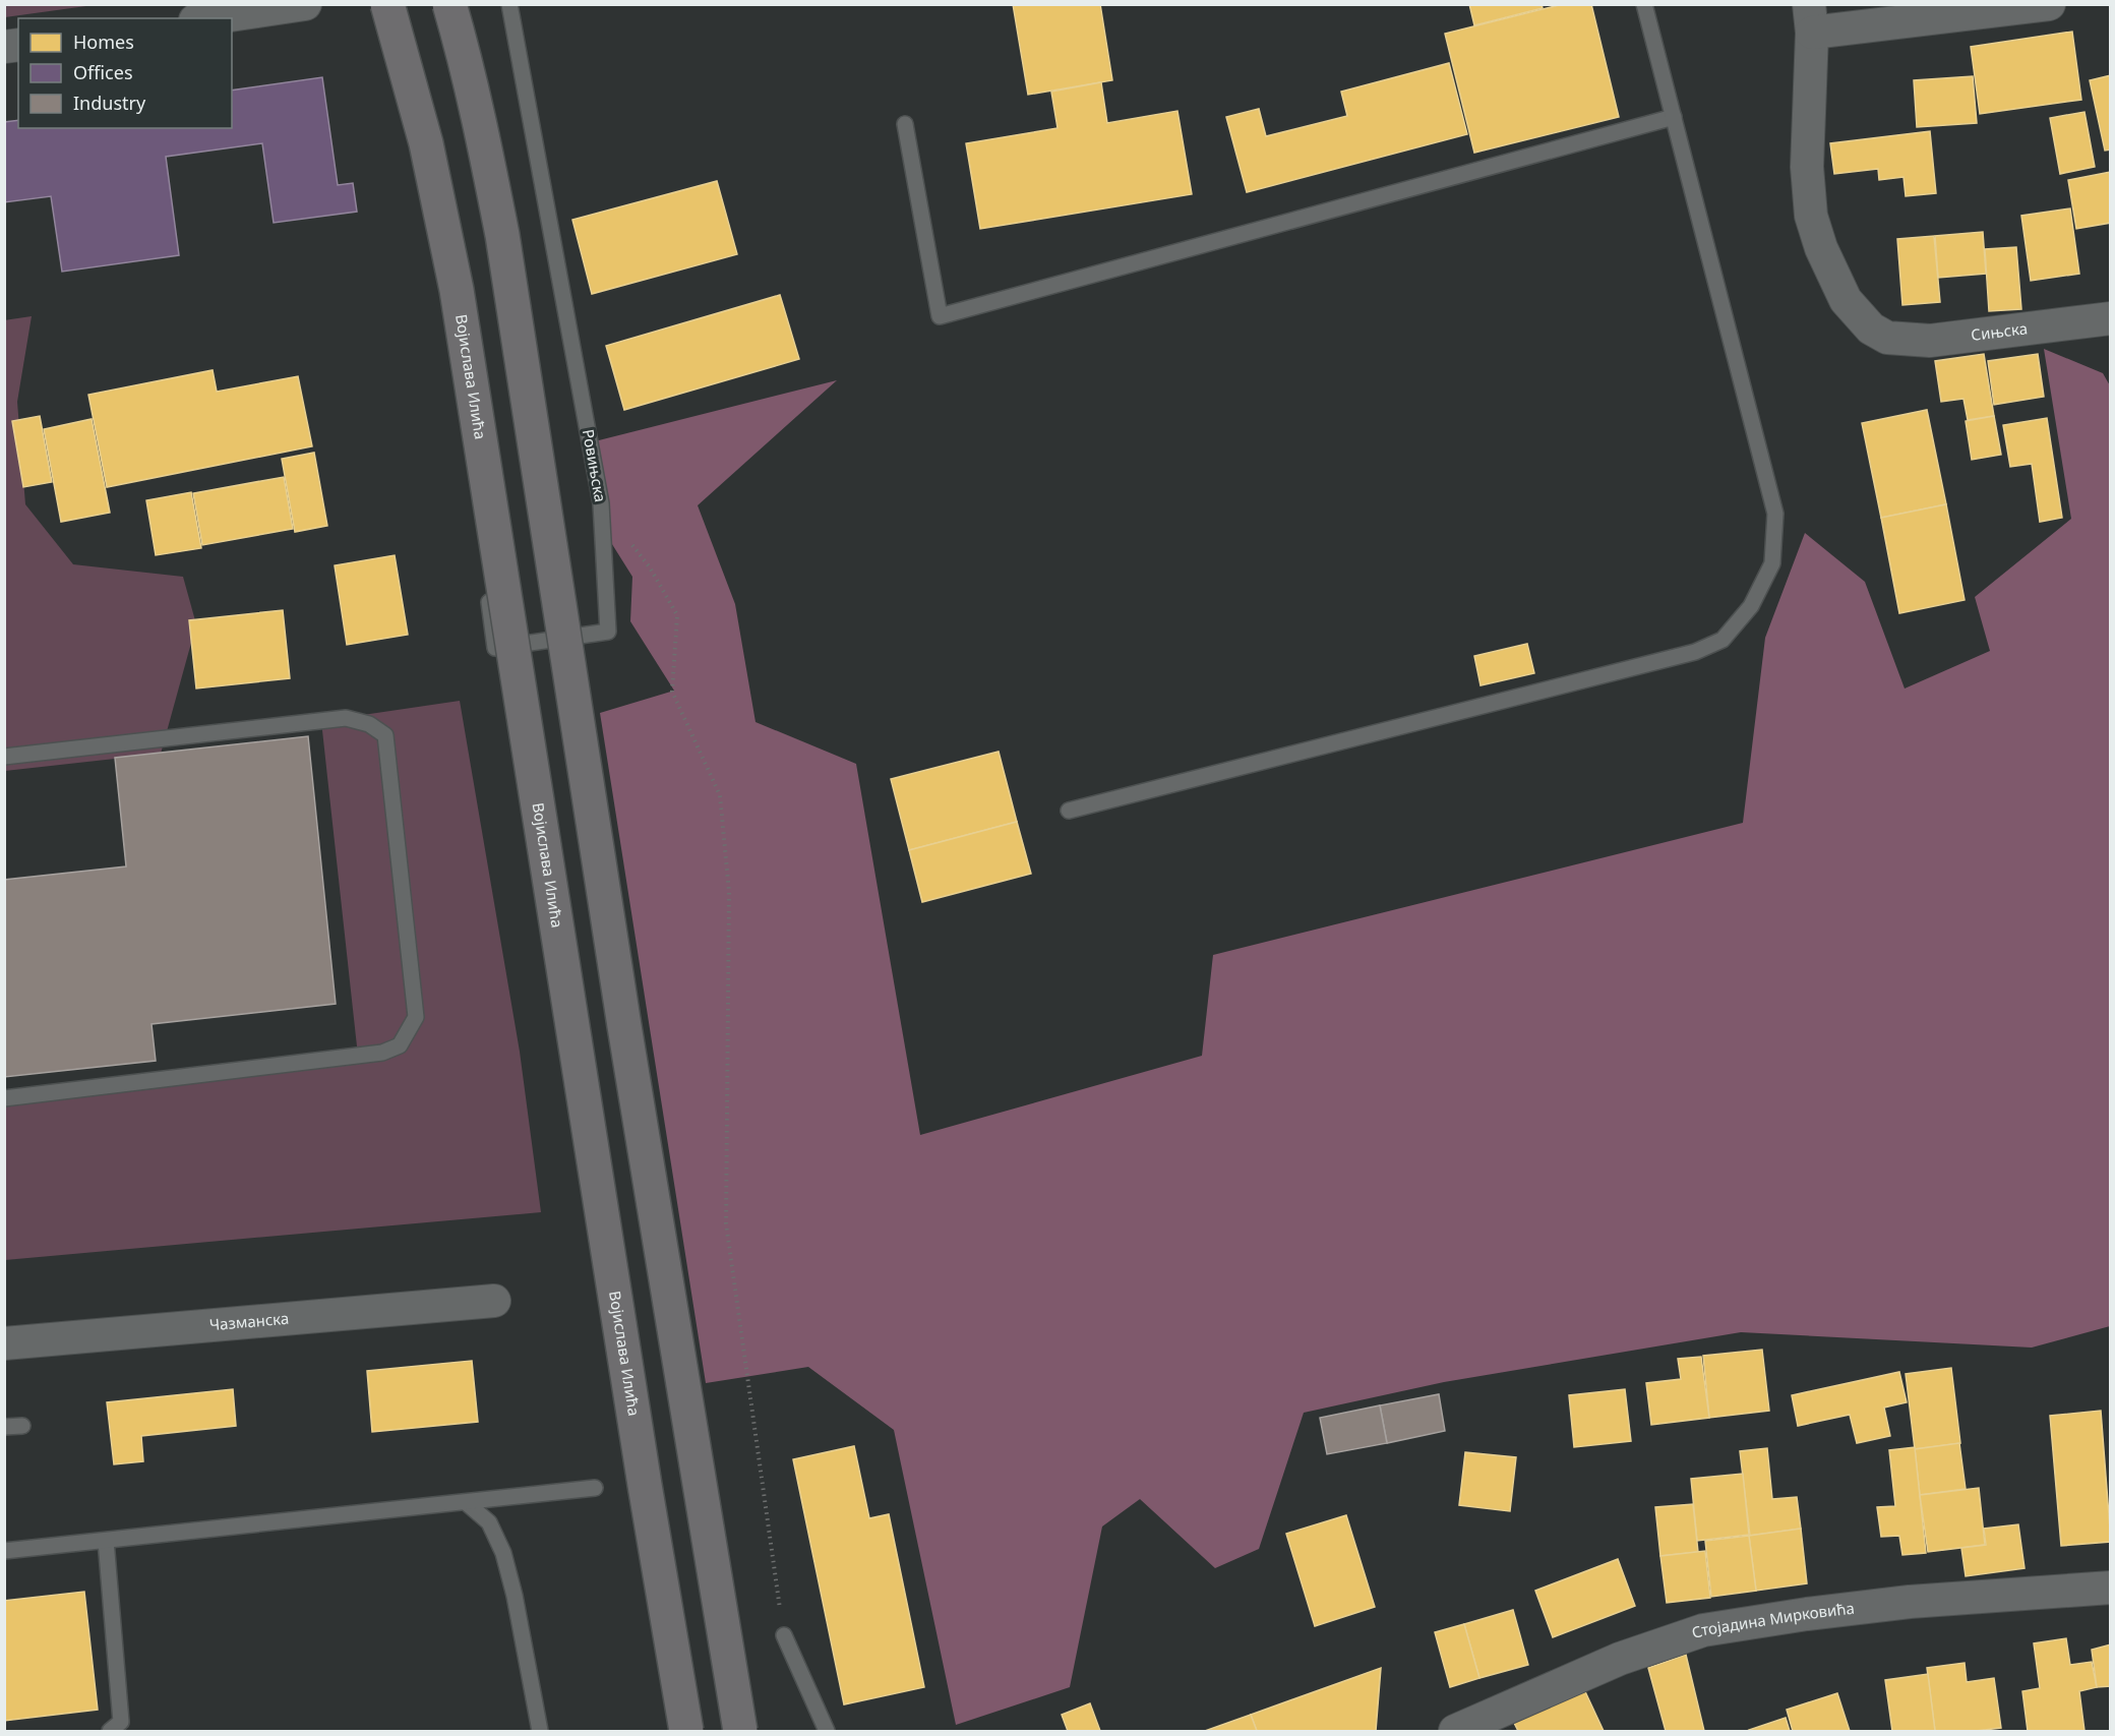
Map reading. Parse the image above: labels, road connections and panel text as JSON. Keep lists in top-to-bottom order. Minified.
{"streets":{"main road":["Војислава Илића"],"street":["Сињска","Чазманска","Стојадина Мирковића"],"lane":["Ровињска"]},"legend":["Homes","Offices","Industry"]}
